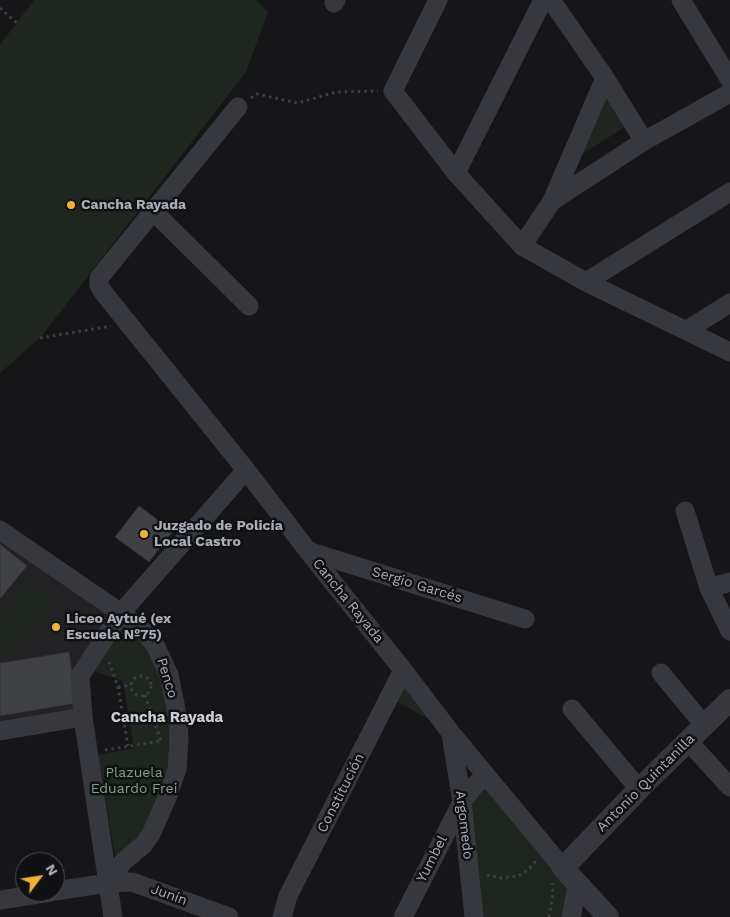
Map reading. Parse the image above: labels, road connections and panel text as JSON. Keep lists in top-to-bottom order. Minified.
{"streets":{"street":["Sergio Garcés","Cancha Rayada","Penco","Antonio Quintanilla","Constitución","Argomedo","Yumbel","Junín"]},"crossings":[["Sergio Garcés","Cancha Rayada"],["Cancha Rayada","Antonio Quintanilla"],["Cancha Rayada","Constitución"],["Cancha Rayada","Argomedo"],["Cancha Rayada","Yumbel"],["Penco","Junín"],["Argomedo","Yumbel"]],"districts":["Cancha Rayada"],"parks":["Plazuela Eduardo Frei"],"places":["Cancha Rayada","Juzgado de Policía Local Castro","Liceo Aytué (ex Escuela Nº75)"],"north":"top right"}
